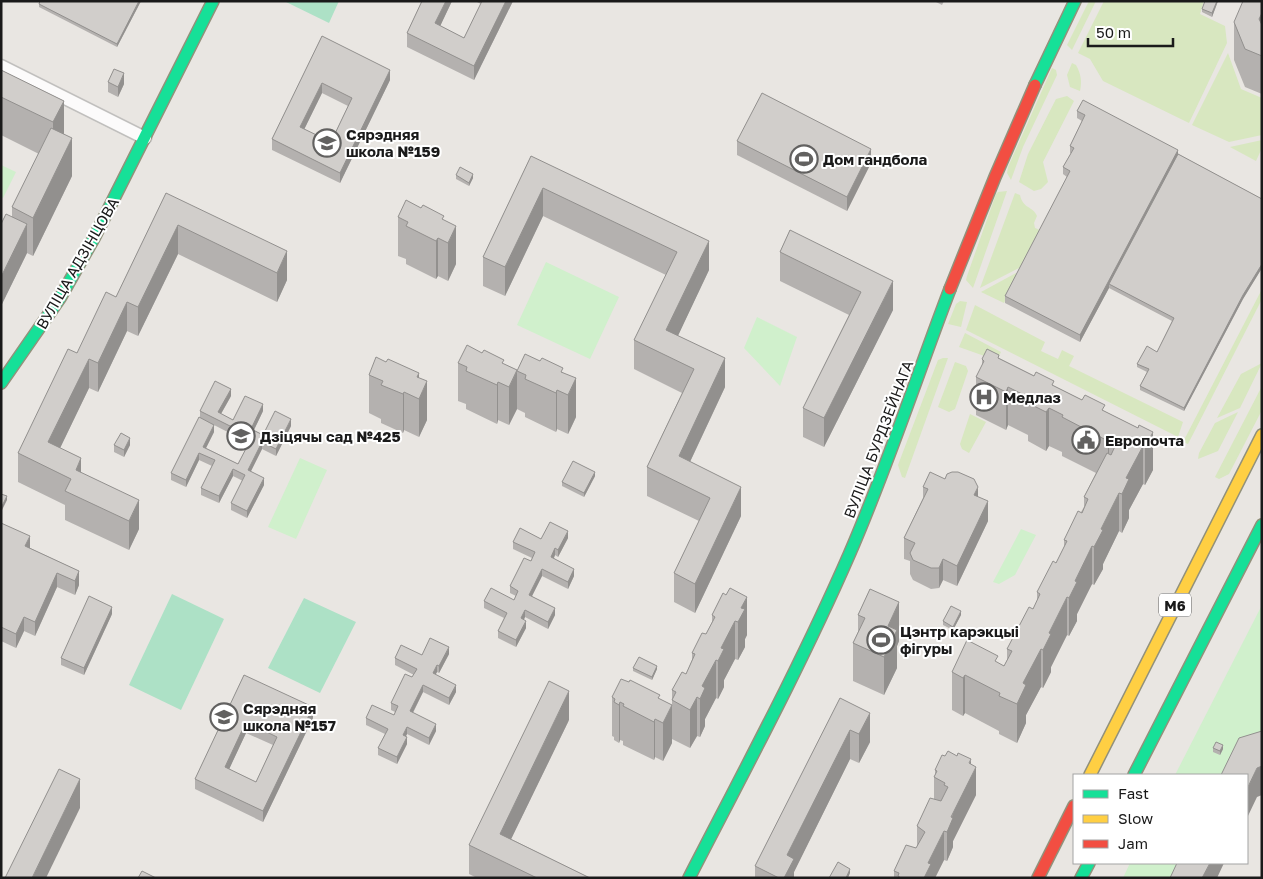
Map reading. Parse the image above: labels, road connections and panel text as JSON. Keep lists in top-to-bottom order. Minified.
{"streets":{"main road":["ВУЛІЦА АДЗІНЦОВА","ВУЛІЦА БУРДЗЕЙНАГА","М6"]},"places":{"school or university":["Сярэдняя школа №159","Дзіцячы сад №425","Сярэдняя школа №157"],"sports":["Дом гандбола","Цэнтр карэкцыі фігуры"],"hospital":["Медлаз"],"public building":["Европочта"]},"legend":["Fast","Slow","Jam"],"scale_bar":"50 m"}
